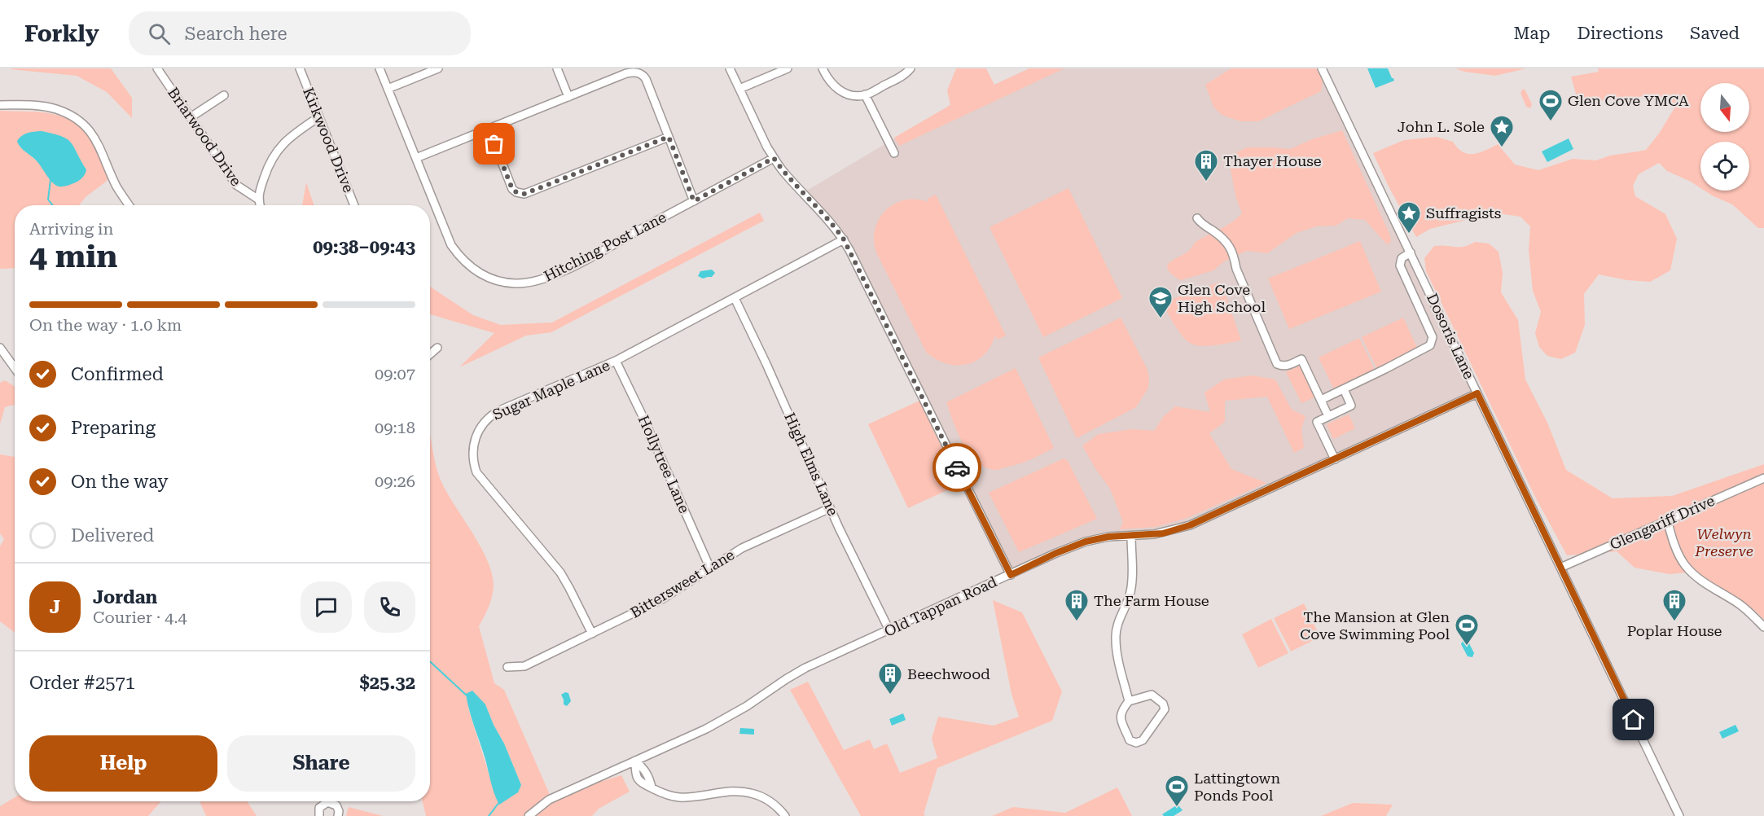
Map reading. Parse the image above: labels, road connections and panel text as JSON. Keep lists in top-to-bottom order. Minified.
{"streets":{"street":["Briarwood Drive","Kirkwood Drive","Hitching Post Lane","Dosoris Lane","Sugar Maple Lane","Hollytree Lane","High Elms Lane","Glengariff Drive","Bittersweet Lane","Old Tappan Road"]},"crossings":[["Dosoris Lane","Glengariff Drive"],["Dosoris Lane","Old Tappan Road"],["Sugar Maple Lane","Hollytree Lane"],["Sugar Maple Lane","High Elms Lane"],["Sugar Maple Lane","Bittersweet Lane"],["Hollytree Lane","Bittersweet Lane"],["High Elms Lane","Bittersweet Lane"],["High Elms Lane","Old Tappan Road"]],"parks":["Welwyn Preserve"],"places":{"sports":["Glen Cove YMCA","The Mansion at Glen Cove Swimming Pool","Lattingtown Ponds Pool"],"place":["John L. Sole","Suffragists"],"building":["Thayer House","The Farm House","Poplar House","Beechwood"],"school or university":["Glen Cove High School"]},"north":"bottom","page":{"header":"Forkly","search":"Search here","nav":["Map","Directions","Saved"],"heading":["4 min","Arriving in","09:38–09:43"],"panel":["Jordan","Courier · 4.4","Order #2571","$25.32"],"bar":"On the way · 1.0 km","list":[["Confirmed","09:07"],["Preparing","09:18"],["On the way","09:26"],"Delivered"],"round":"J","buttons":["Help","Share"]}}
